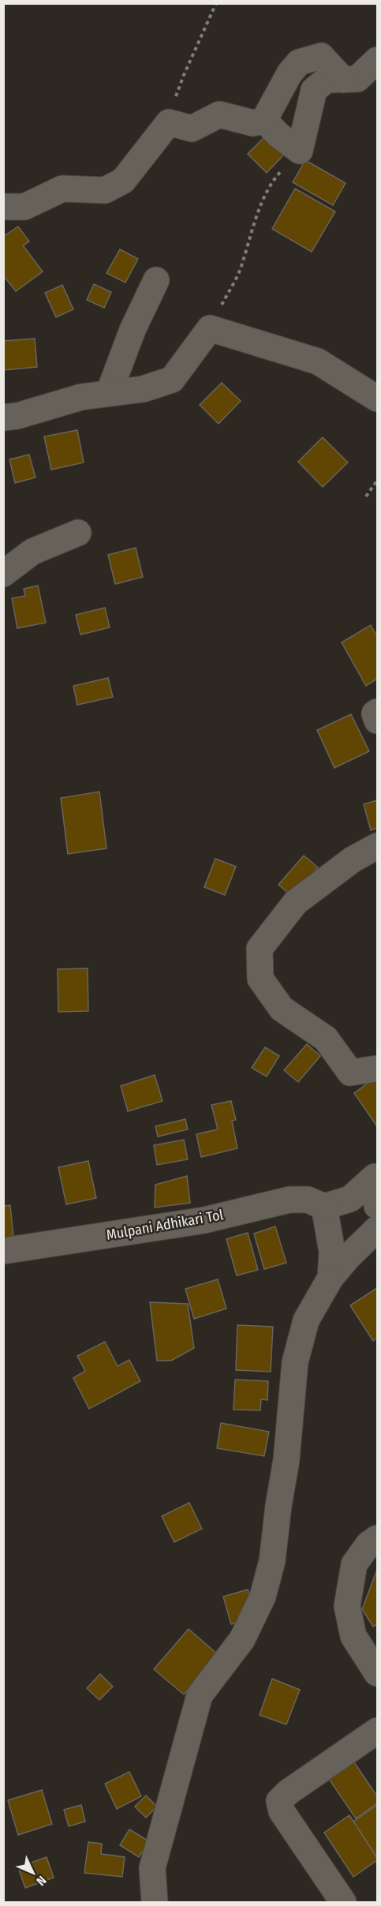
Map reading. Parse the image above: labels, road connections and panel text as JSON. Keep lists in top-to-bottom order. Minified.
{"streets":{"street":["Mulpani Adhikari Tol"]},"north":"bottom right"}
